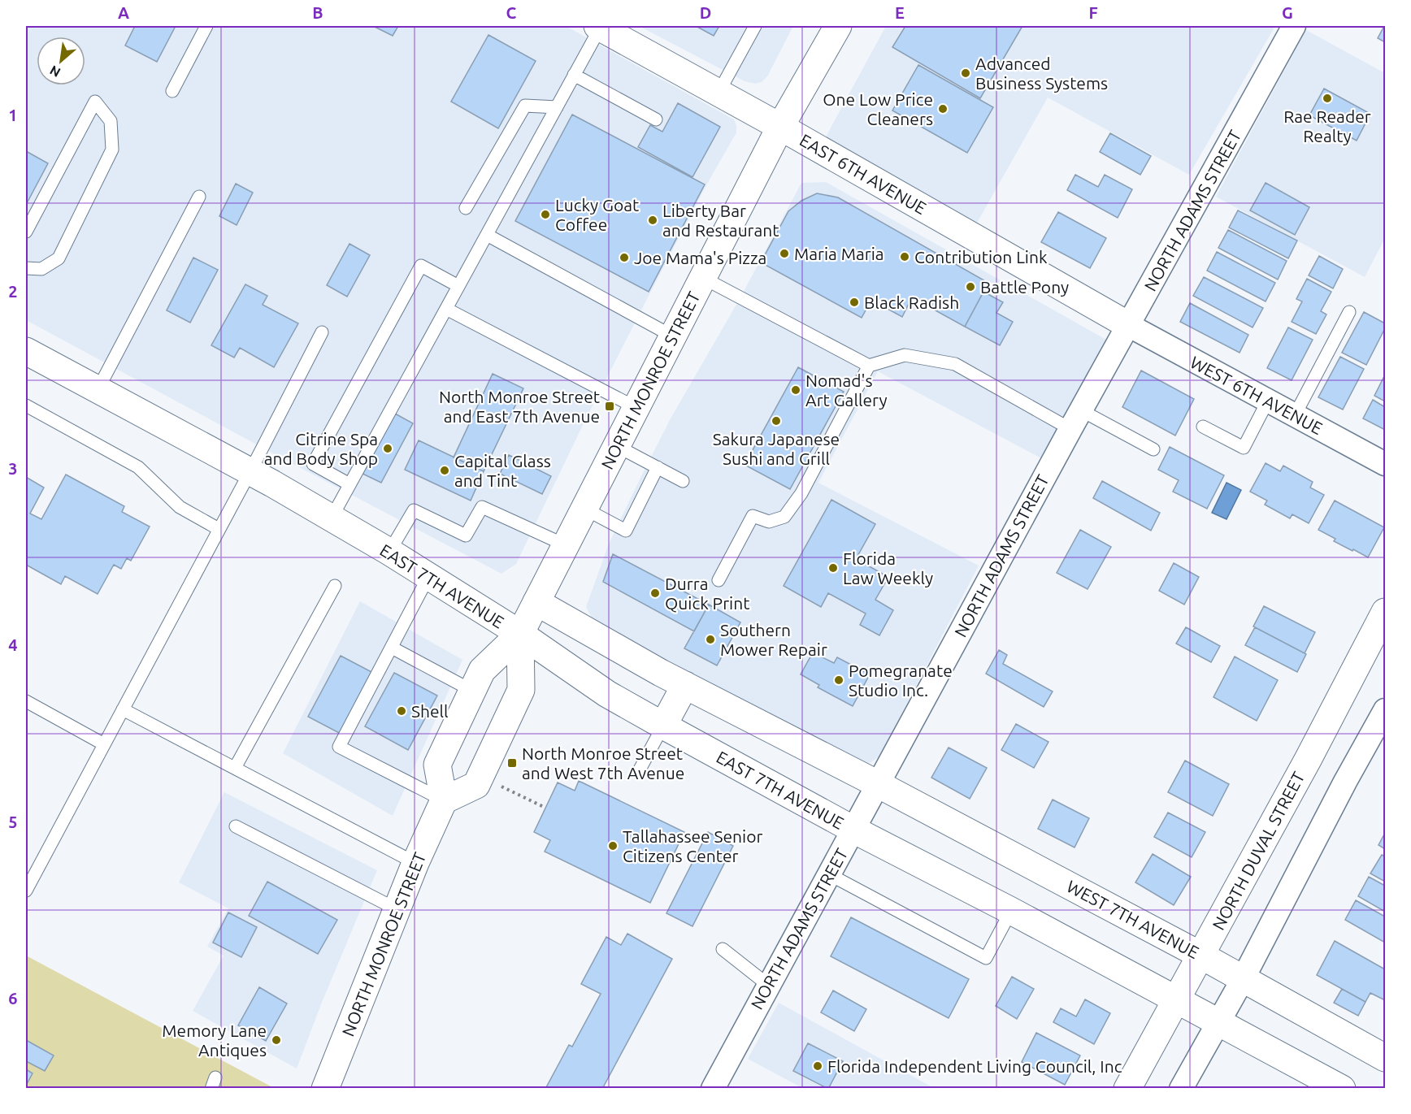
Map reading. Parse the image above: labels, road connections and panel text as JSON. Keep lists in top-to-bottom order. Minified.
{"streets":{"street":["EAST 6TH AVENUE","NORTH ADAMS STREET","NORTH MONROE STREET","WEST 6TH AVENUE","EAST 7TH AVENUE","NORTH DUVAL STREET","WEST 7TH AVENUE"]},"crossings":[["EAST 6TH AVENUE","NORTH ADAMS STREET"],["EAST 6TH AVENUE","NORTH MONROE STREET"],["EAST 6TH AVENUE","WEST 6TH AVENUE"],["NORTH ADAMS STREET","WEST 6TH AVENUE"],["NORTH ADAMS STREET","EAST 7TH AVENUE"],["NORTH ADAMS STREET","WEST 7TH AVENUE"],["NORTH MONROE STREET","EAST 7TH AVENUE"],["NORTH DUVAL STREET","WEST 7TH AVENUE"]],"places":{"other":["Advanced Business Systems","Rae Reader Realty","One Low Price Cleaners","Lucky Goat Coffee","Liberty Bar and Restaurant","Maria Maria","Contribution Link","Joe Mama's Pizza","Battle Pony","Black Radish","Nomad's Art Gallery","Sakura Japanese Sushi and Grill","Citrine Spa and Body Shop","Capital Glass and Tint","Florida Law Weekly","Durra Quick Print","Southern Mower Repair","Pomegranate Studio Inc.","Shell","Tallahassee Senior Citizens Center","Memory Lane Antiques","Florida Independent Living Council, Inc"],"transit":["North Monroe Street and East 7th Avenue","North Monroe Street and West 7th Avenue"]},"north":"bottom left","grid":{"columns":["A","B","C","D","E","F","G"],"rows":["1","2","3","4","5","6"]}}
